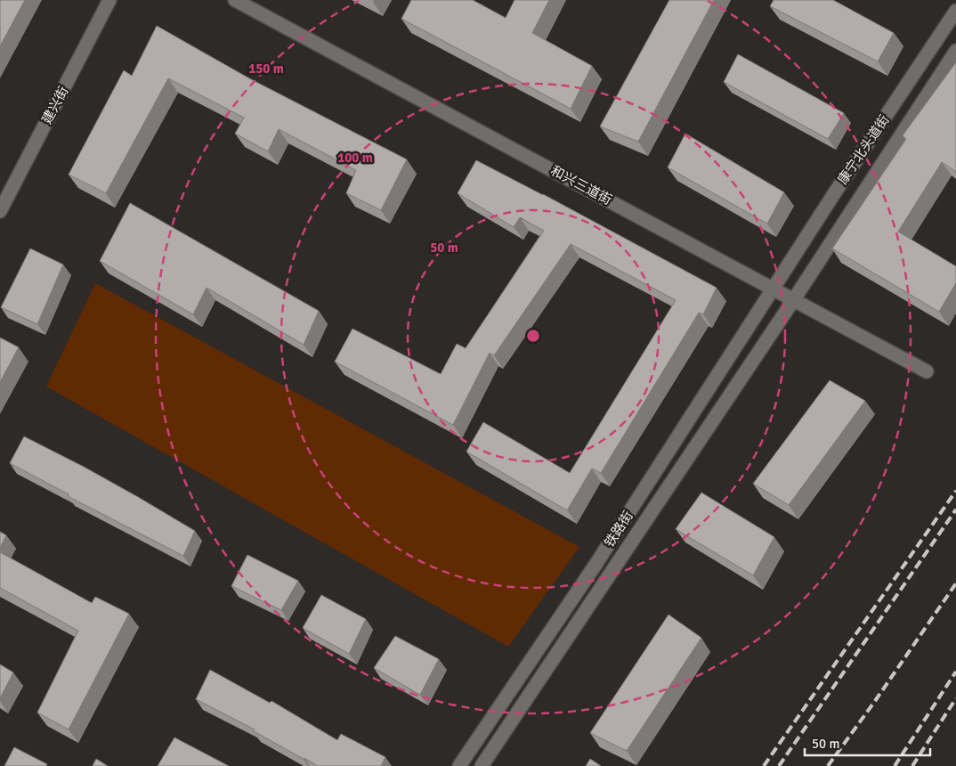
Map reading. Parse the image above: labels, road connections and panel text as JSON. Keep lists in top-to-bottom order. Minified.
{"streets":{"main road":["建兴街","康宁北头道街","和兴三道街","铁路街"]},"crossings":[["康宁北头道街","和兴三道街"],["康宁北头道街","铁路街"],["和兴三道街","铁路街"]],"scale_bar":"50 m","rings":["150 m","100 m","50 m"]}
